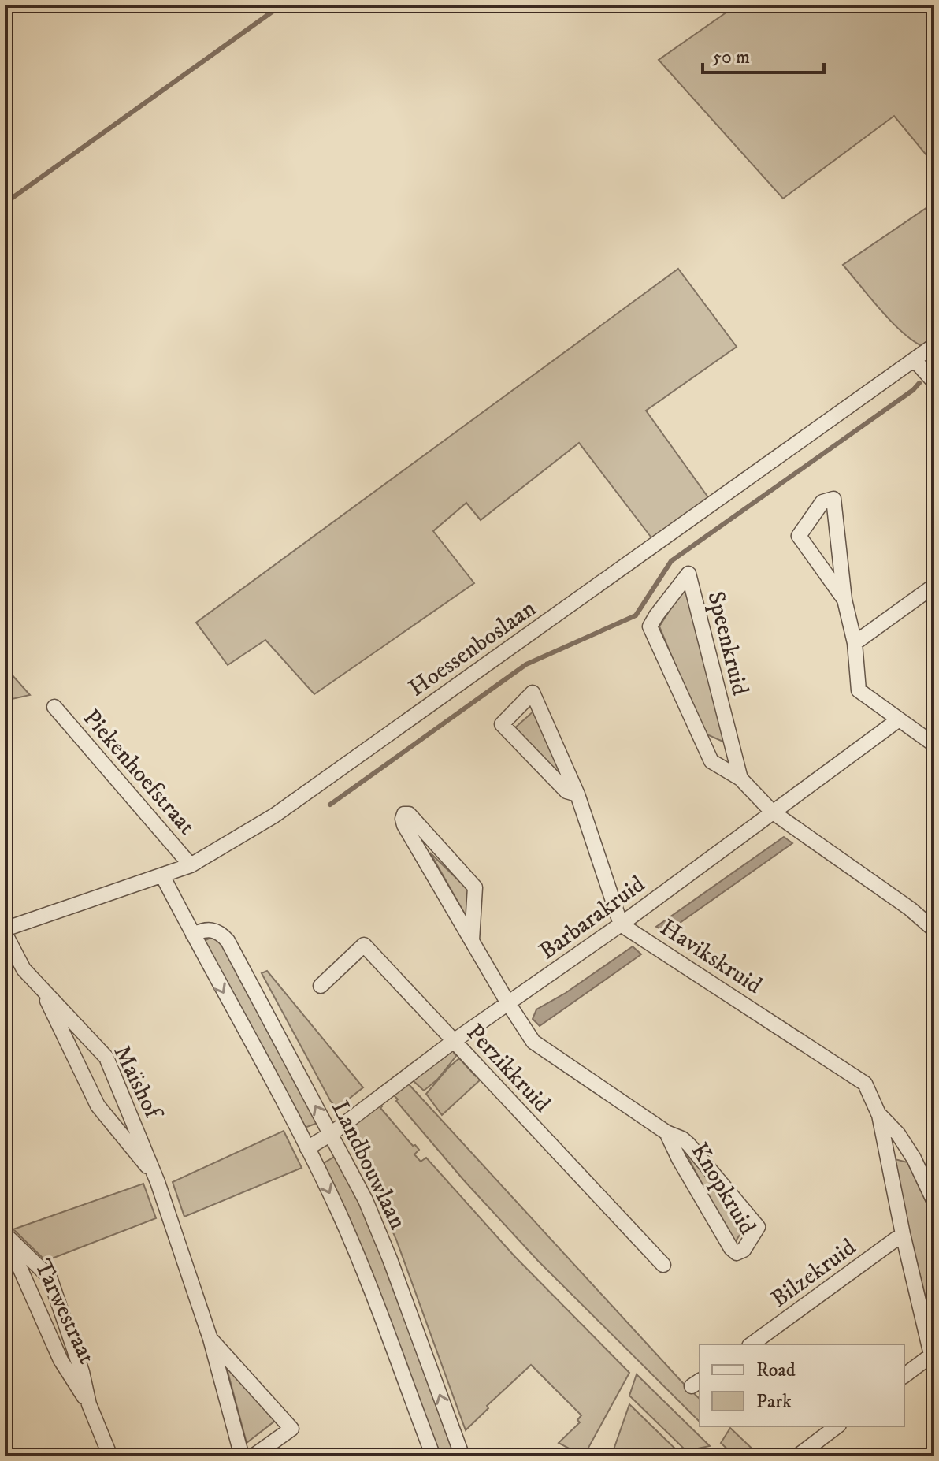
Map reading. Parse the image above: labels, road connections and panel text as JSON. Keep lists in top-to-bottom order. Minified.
{"streets":{"street":["Speenkruid","Hoessenboslaan","Piekenhoefstraat","Barbarakruid","Havikskruid","Perzikkruid","Maïshof","Landbouwlaan","Knopkruid","Bilzekruid","Tarwestraat"]},"crossings":[["Speenkruid","Barbarakruid"],["Hoessenboslaan","Piekenhoefstraat"],["Hoessenboslaan","Maïshof"],["Hoessenboslaan","Landbouwlaan"],["Barbarakruid","Havikskruid"],["Barbarakruid","Perzikkruid"],["Barbarakruid","Landbouwlaan"],["Barbarakruid","Knopkruid"],["Havikskruid","Bilzekruid"]],"legend":["Road","Park"],"scale_bar":"50 m"}
